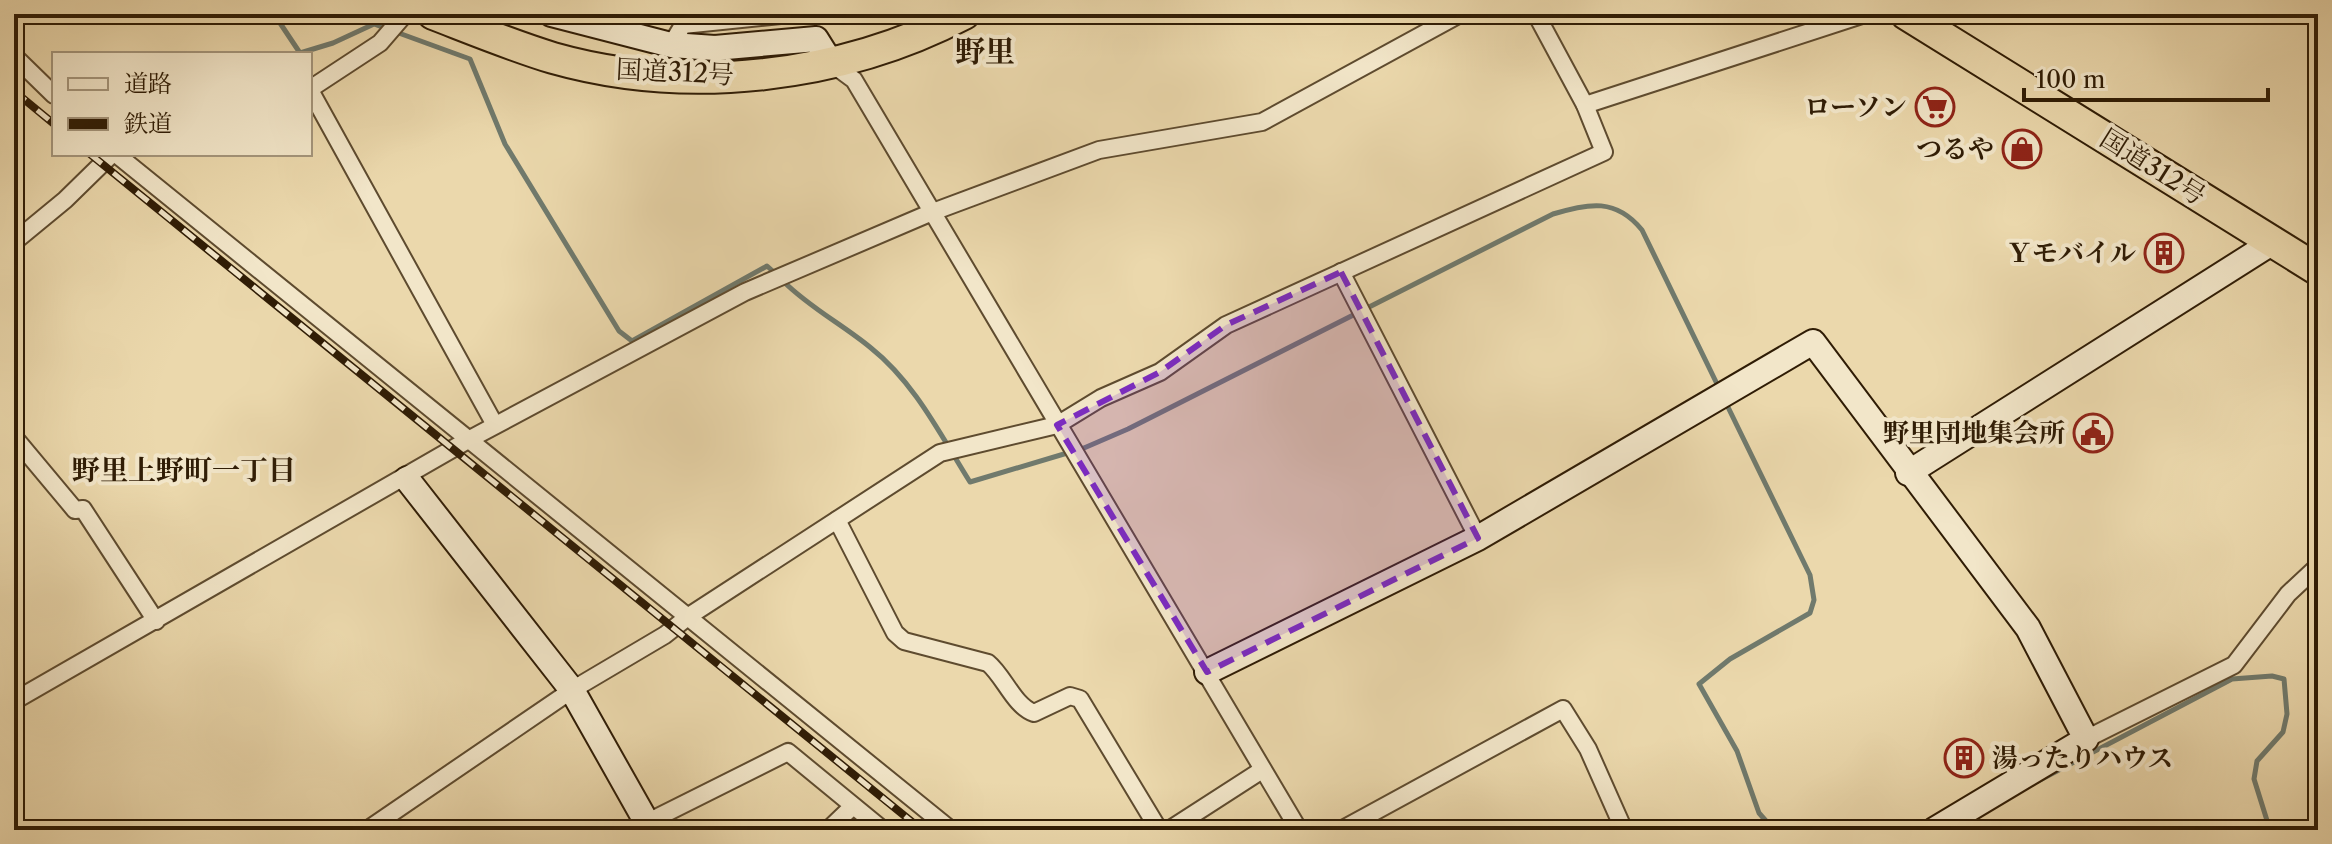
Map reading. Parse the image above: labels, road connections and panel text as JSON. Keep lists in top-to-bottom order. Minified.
{"streets":{"highway":["国道312号"]},"districts":["野里","野里上野町一丁目"],"places":{"supermarket":["ローソン"],"shop":["つるや"],"building":["Ｙモバイル","湯ったりハウス"],"public building":["野里団地集会所"]},"legend":["道路","鉄道"],"scale_bar":"100 m"}
